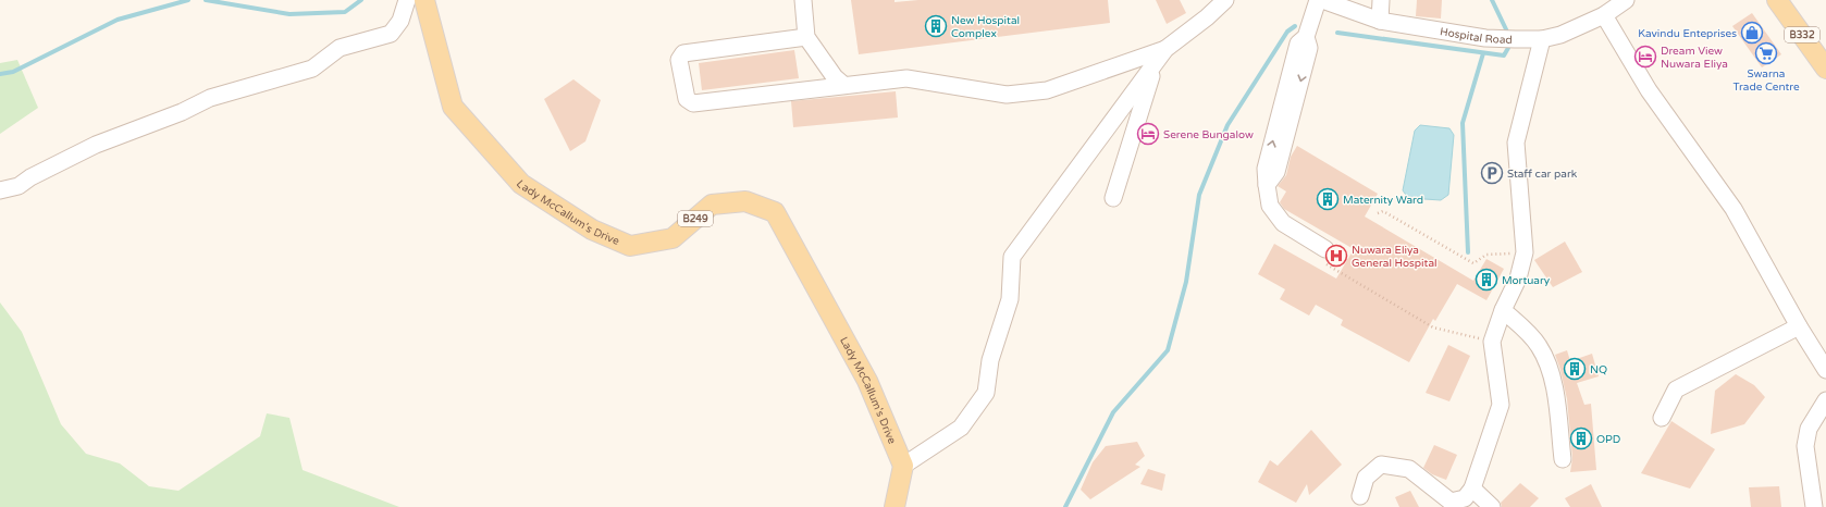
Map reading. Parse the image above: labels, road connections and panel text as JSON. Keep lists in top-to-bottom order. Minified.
{"streets":{"main road":["B332","Lady McCallum's Drive","B249"],"street":["Hospital Road"]},"places":{"building":["New Hospital Complex","Maternity Ward","Mortuary","NQ","OPD"],"shop":["Kavindu Enteprises"],"supermarket":["Swarna Trade Centre"],"hotel":["Dream View Nuwara Eliya","Serene Bungalow"],"parking":["Staff car park"],"hospital":["Nuwara Eliya General Hospital"]}}
